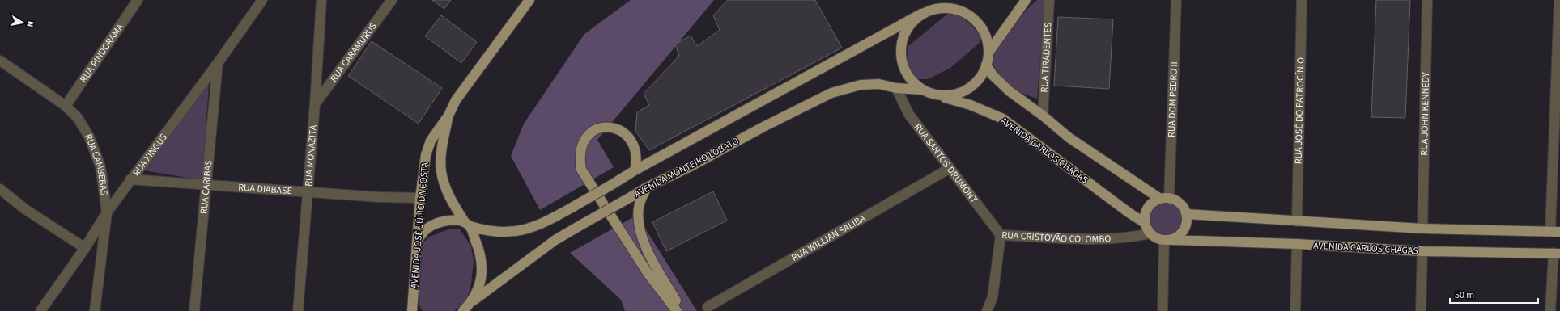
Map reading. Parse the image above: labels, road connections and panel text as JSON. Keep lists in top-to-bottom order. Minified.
{"streets":{"main road":["AVENIDA CARLOS CHAGAS","AVENIDA MONTEIRO LOBATO","AVENIDA JOSÉ JÚLIO DA COSTA"],"street":["RUA CARAMURUS","RUA PINDORAMA","RUA TIRADENTES","RUA DOM PEDRO II","RUA JOSÉ DO PATROCÍNIO","RUA JOHN KENNEDY","RUA XINGUS","RUA MONAZITA","RUA SANTOS DRUMONT","RUA CAMBEBAS","RUA CARIBAS","RUA DIABASE","RUA WILLIAN SALIBA","RUA CRISTÓVÃO COLOMBO"]},"crossings":[["RUA CARAMURUS","RUA MONAZITA"],["RUA PINDORAMA","RUA CAMBEBAS"],["RUA DOM PEDRO II","AVENIDA CARLOS CHAGAS"],["RUA DOM PEDRO II","RUA CRISTÓVÃO COLOMBO"],["AVENIDA CARLOS CHAGAS","AVENIDA MONTEIRO LOBATO"],["AVENIDA CARLOS CHAGAS","RUA CRISTÓVÃO COLOMBO"],["RUA XINGUS","RUA CAMBEBAS"],["RUA XINGUS","RUA CARIBAS"],["RUA XINGUS","RUA DIABASE"],["RUA MONAZITA","RUA DIABASE"],["RUA SANTOS DRUMONT","AVENIDA MONTEIRO LOBATO"],["RUA SANTOS DRUMONT","RUA WILLIAN SALIBA"],["RUA SANTOS DRUMONT","RUA CRISTÓVÃO COLOMBO"],["AVENIDA MONTEIRO LOBATO","AVENIDA JOSÉ JÚLIO DA COSTA"],["RUA CARIBAS","RUA DIABASE"],["RUA DIABASE","AVENIDA JOSÉ JÚLIO DA COSTA"]],"scale_bar":"50 m","north":"right"}
